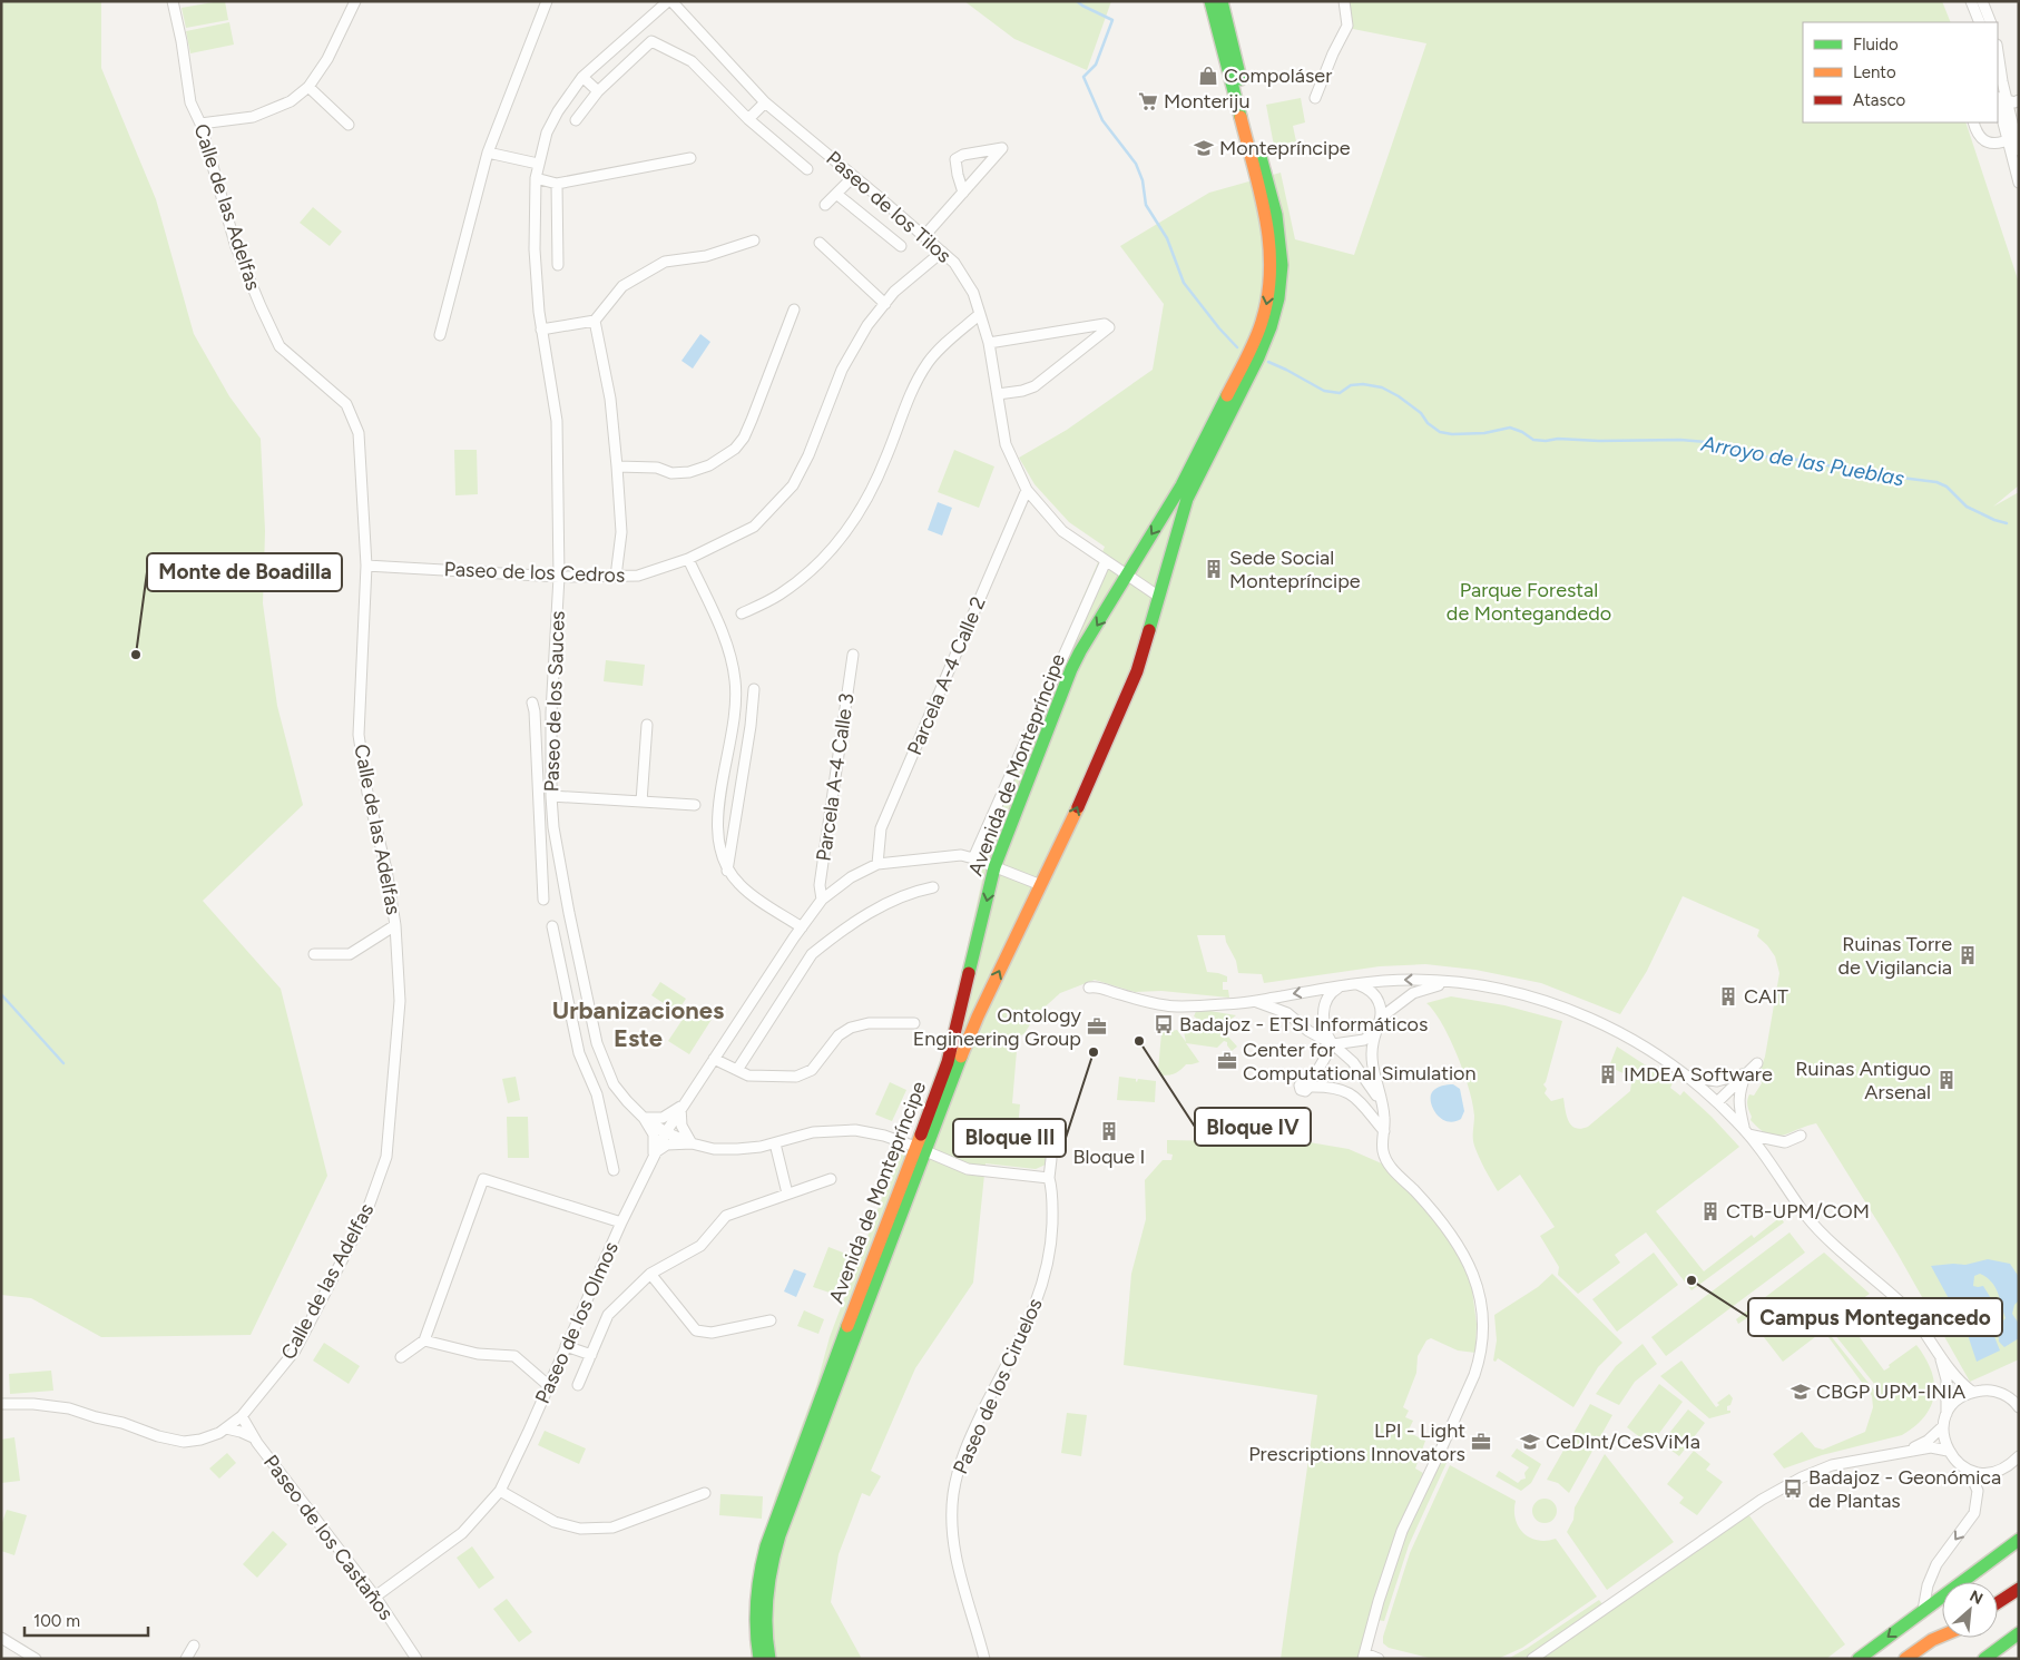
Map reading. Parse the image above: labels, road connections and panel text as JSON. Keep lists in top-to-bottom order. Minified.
{"streets":{"main road":["Avenida de Montepríncipe"],"street":["Calle de las Adelfas","Paseo de los Tilos","Paseo de los Cedros","Parcela A-4 Calle 2","Paseo de los Sauces","Parcela A-4 Calle 3","Paseo de los Olmos","Paseo de los Ciruelos","Paseo de los Castaños"]},"crossings":[["Calle de las Adelfas","Paseo de los Cedros"],["Calle de las Adelfas","Paseo de los Castaños"],["Paseo de los Tilos","Paseo de los Cedros"],["Paseo de los Tilos","Parcela A-4 Calle 2"],["Paseo de los Tilos","Paseo de los Sauces"],["Paseo de los Tilos","Avenida de Montepríncipe"],["Paseo de los Cedros","Paseo de los Sauces"],["Parcela A-4 Calle 2","Paseo de los Olmos"],["Paseo de los Sauces","Avenida de Montepríncipe"],["Paseo de los Sauces","Paseo de los Olmos"],["Paseo de los Sauces","Paseo de los Ciruelos"],["Avenida de Montepríncipe","Paseo de los Olmos"],["Parcela A-4 Calle 3","Paseo de los Olmos"],["Paseo de los Olmos","Paseo de los Castaños"]],"districts":["Urbanizaciones Este"],"water":["Arroyo de las Pueblas"],"parks":["Parque Forestal de Montegandedo"],"places":{"shop":["Compoláser"],"supermarket":["Monteriju"],"school or university":["Montepríncipe","CBGP UPM-INIA","CeDInt/CeSViMa"],"building":["Sede Social Montepríncipe","Ruinas Torre de Vigilancia","CAIT","IMDEA Software","Ruinas Antiguo Arsenal","Bloque I","CTB-UPM/COM"],"other":["Monte de Boadilla","Bloque IV","Bloque III","Campus Montegancedo"],"bus stop":["Badajoz - ETSI Informáticos","Badajoz - Geonómica de Plantas"],"office":["Ontology Engineering Group","Center for Computational Simulation","LPI - Light Prescriptions Innovators"]},"legend":["Fluido","Lento","Atasco"],"scale_bar":"100 m","north":"top right"}
